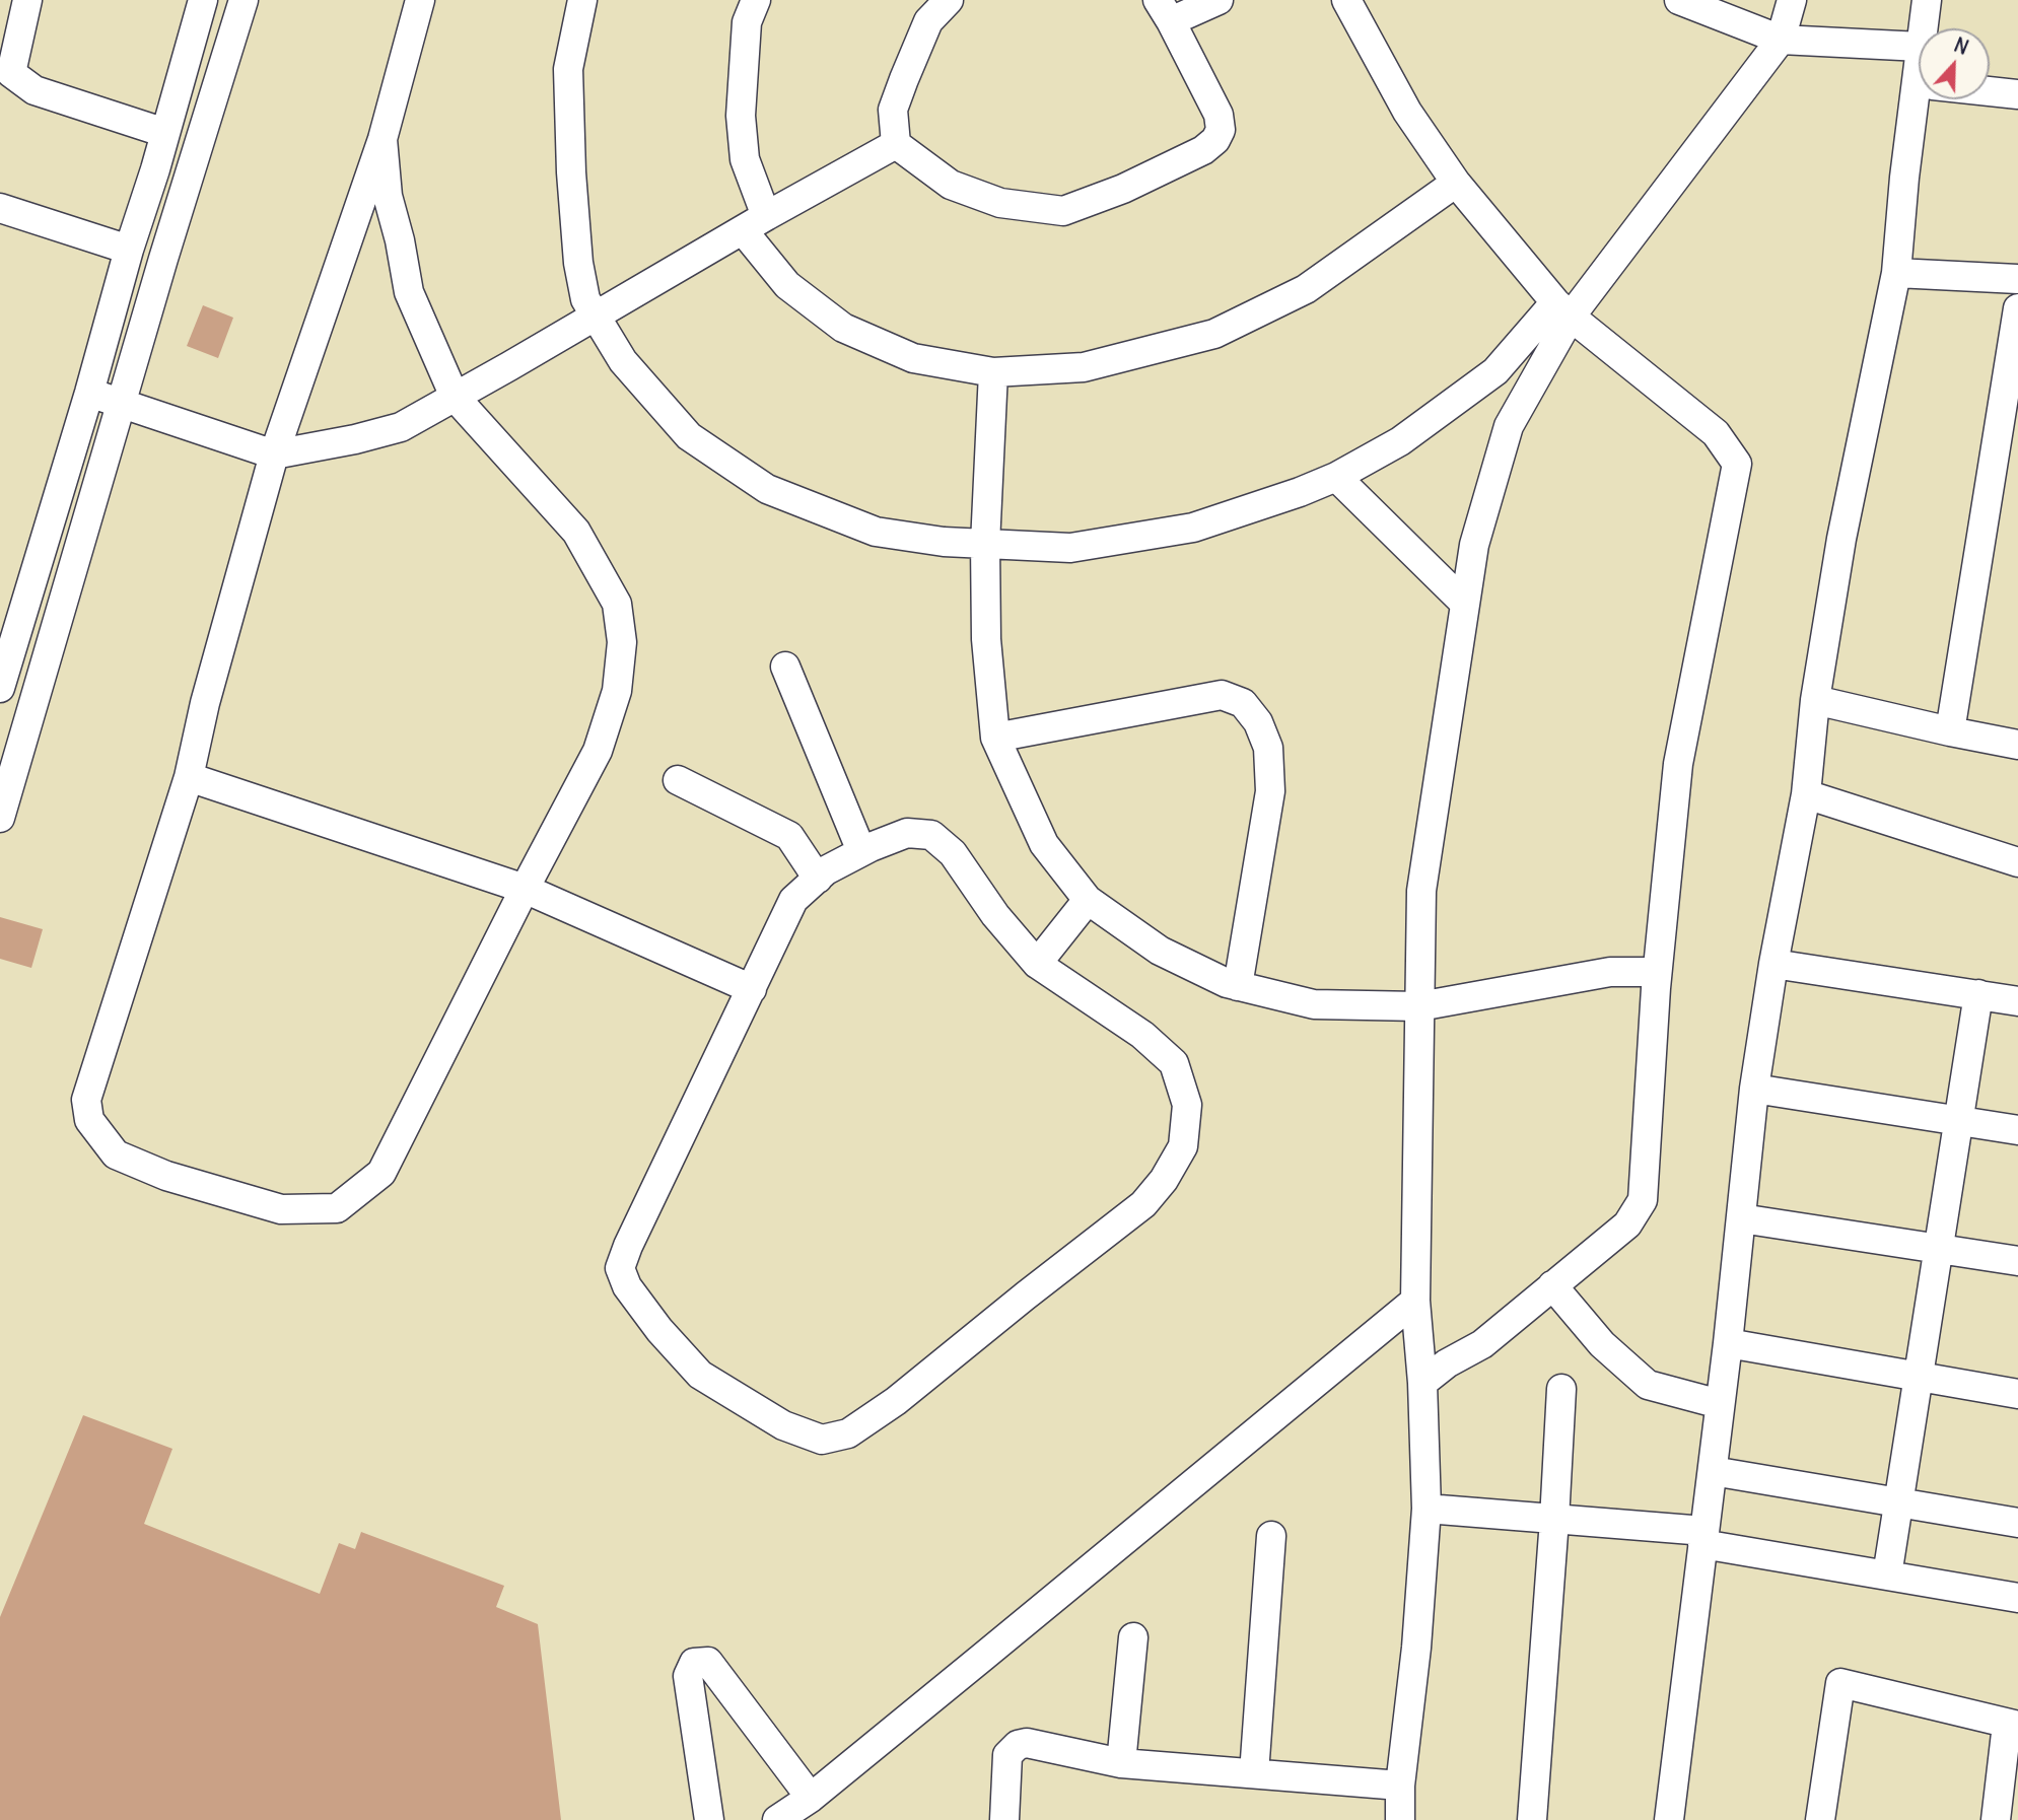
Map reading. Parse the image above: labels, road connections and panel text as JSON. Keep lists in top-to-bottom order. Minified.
{"north":"top"}
